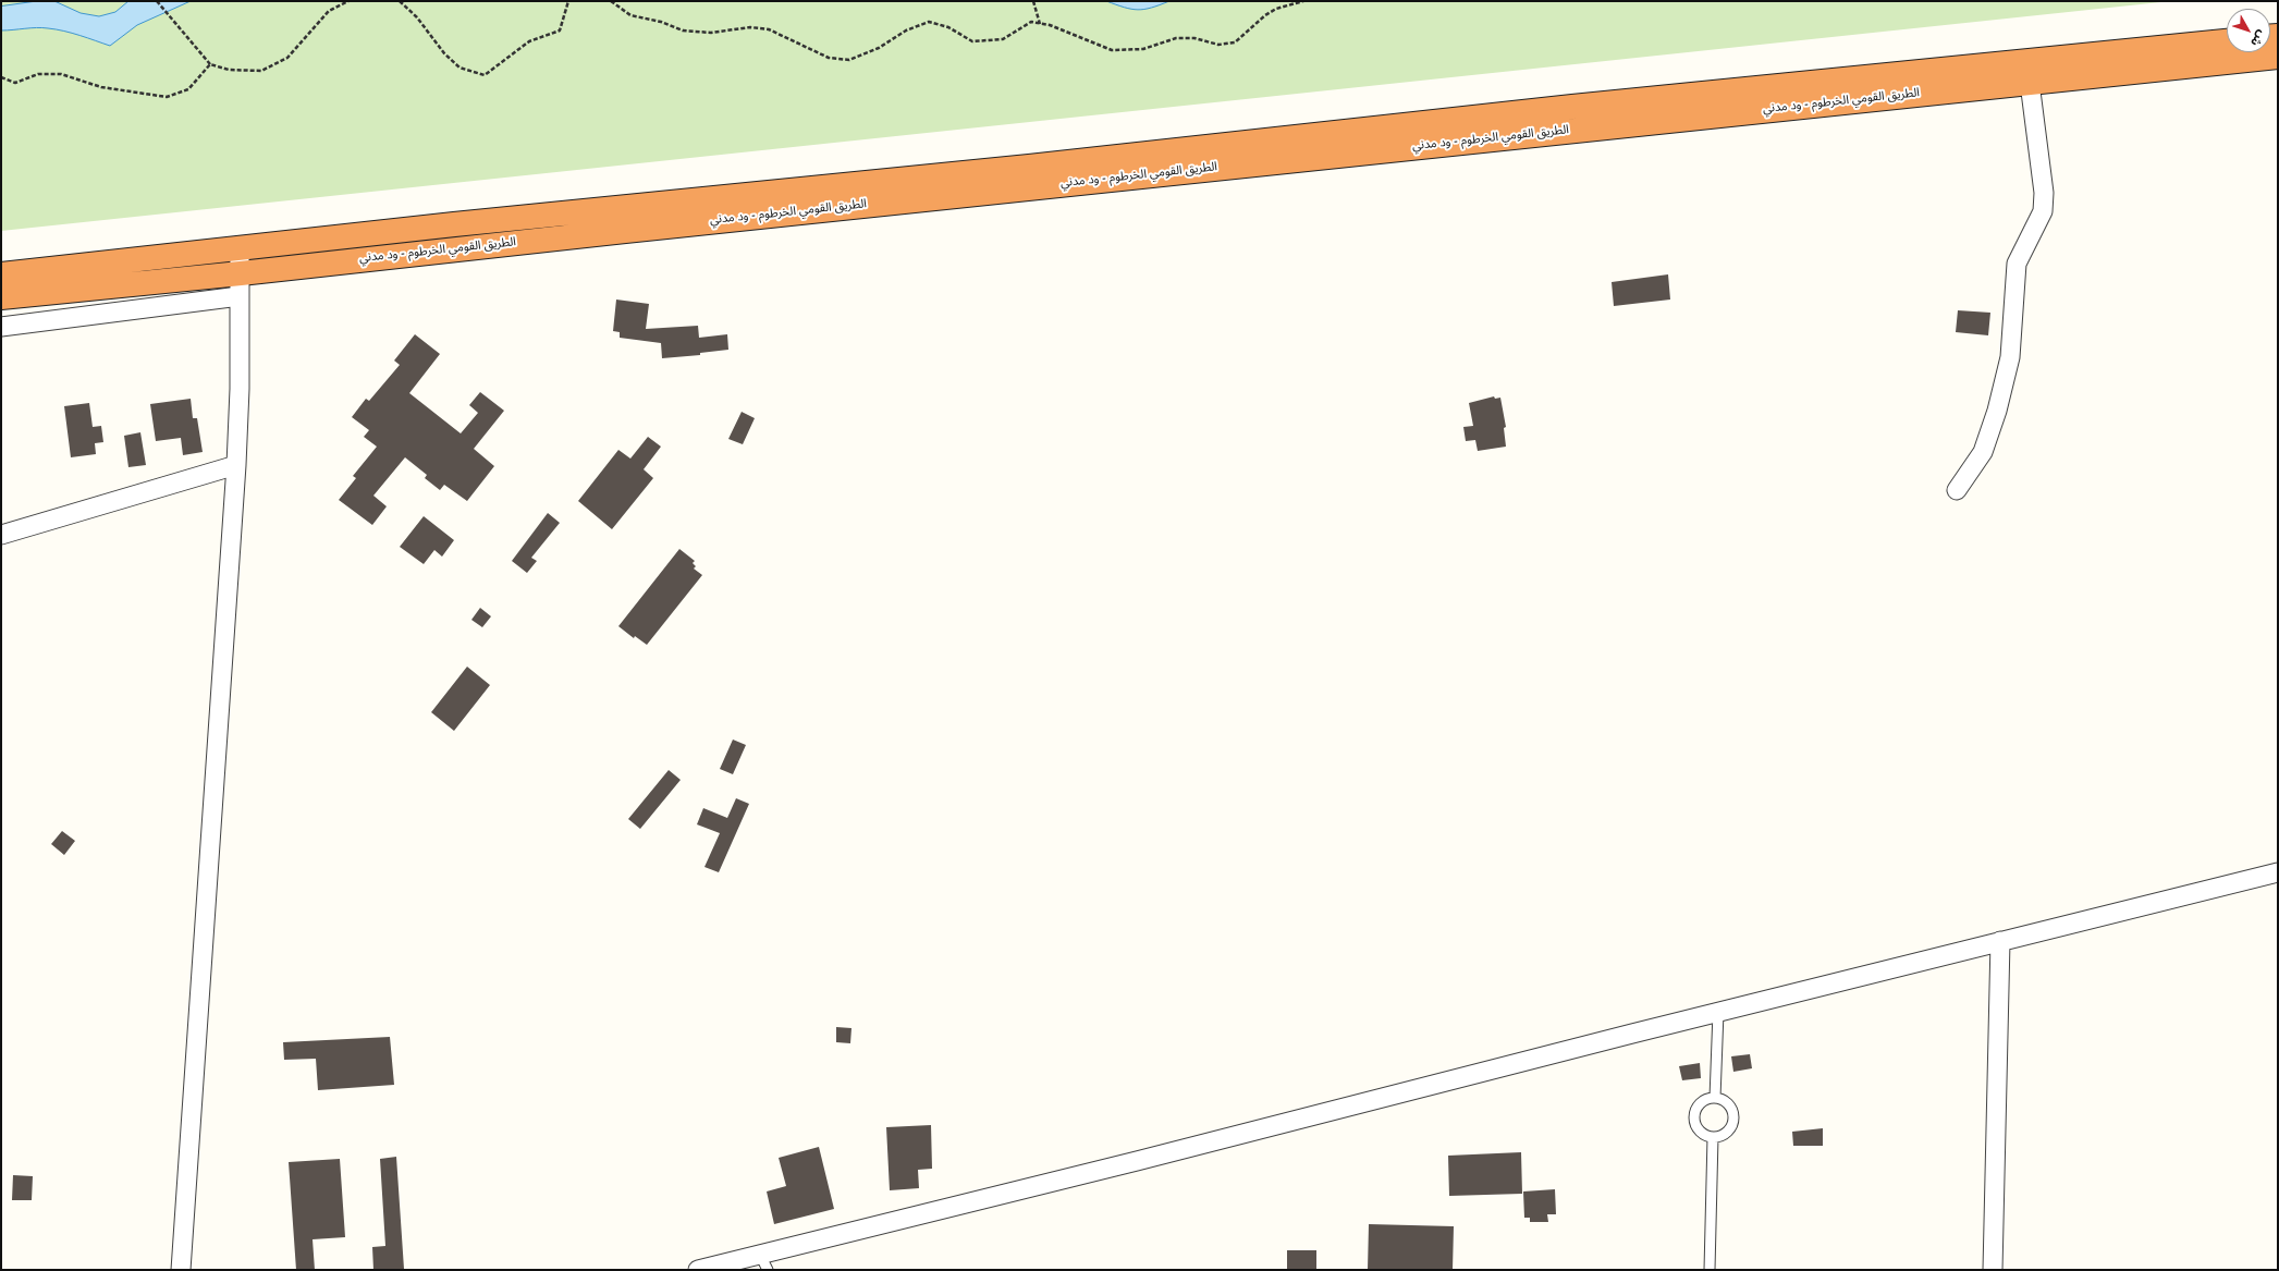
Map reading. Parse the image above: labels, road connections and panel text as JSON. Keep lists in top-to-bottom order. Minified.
{"streets":{"highway":["الطريق القومي الخرطوم - ود مدني"]},"north":"bottom right"}
